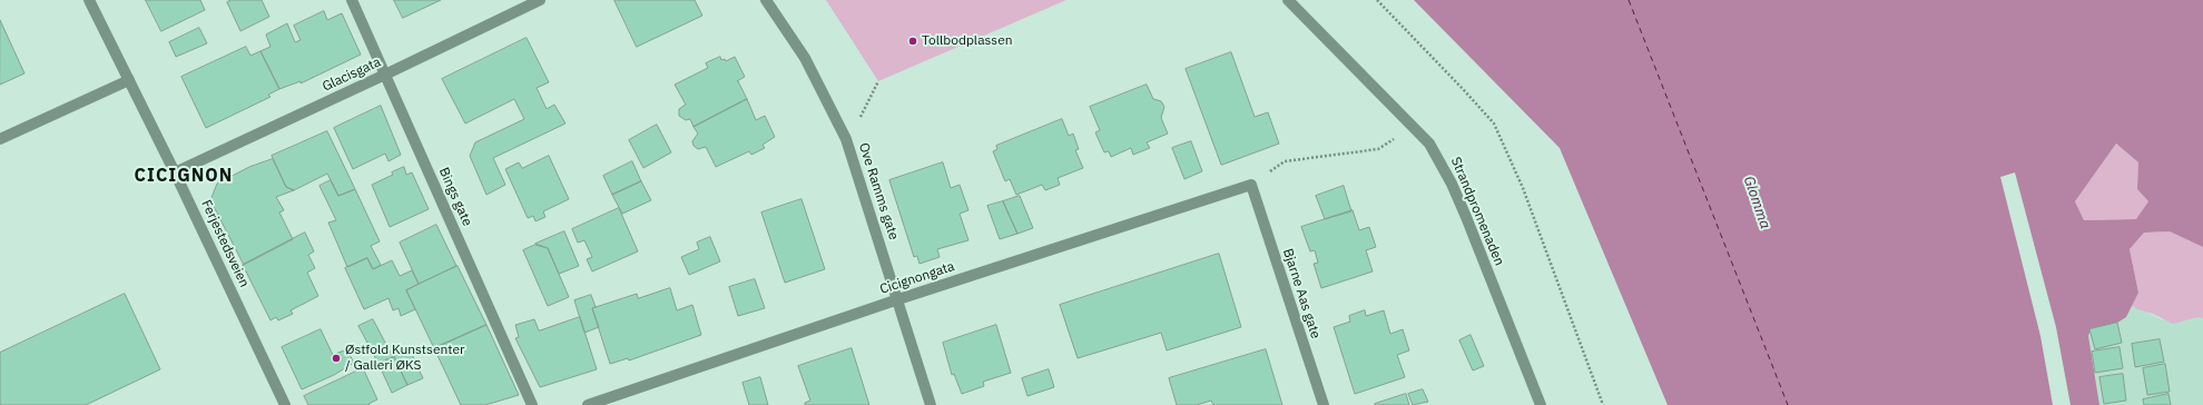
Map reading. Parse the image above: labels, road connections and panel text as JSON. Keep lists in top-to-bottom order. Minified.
{"streets":{"street":["Glacisgata","Ove Ramms gate","Bings gate","Strandpromenaden","Ferjestedsveien","Cicignongata","Bjarne Aas gate"]},"crossings":[["Glacisgata","Bings gate"],["Glacisgata","Ferjestedsveien"],["Ove Ramms gate","Cicignongata"],["Cicignongata","Bjarne Aas gate"]],"districts":["CICIGNON"],"water":["Glomma"],"places":["Tollbodplassen","Østfold Kunstsenter / Galleri ØKS"]}
